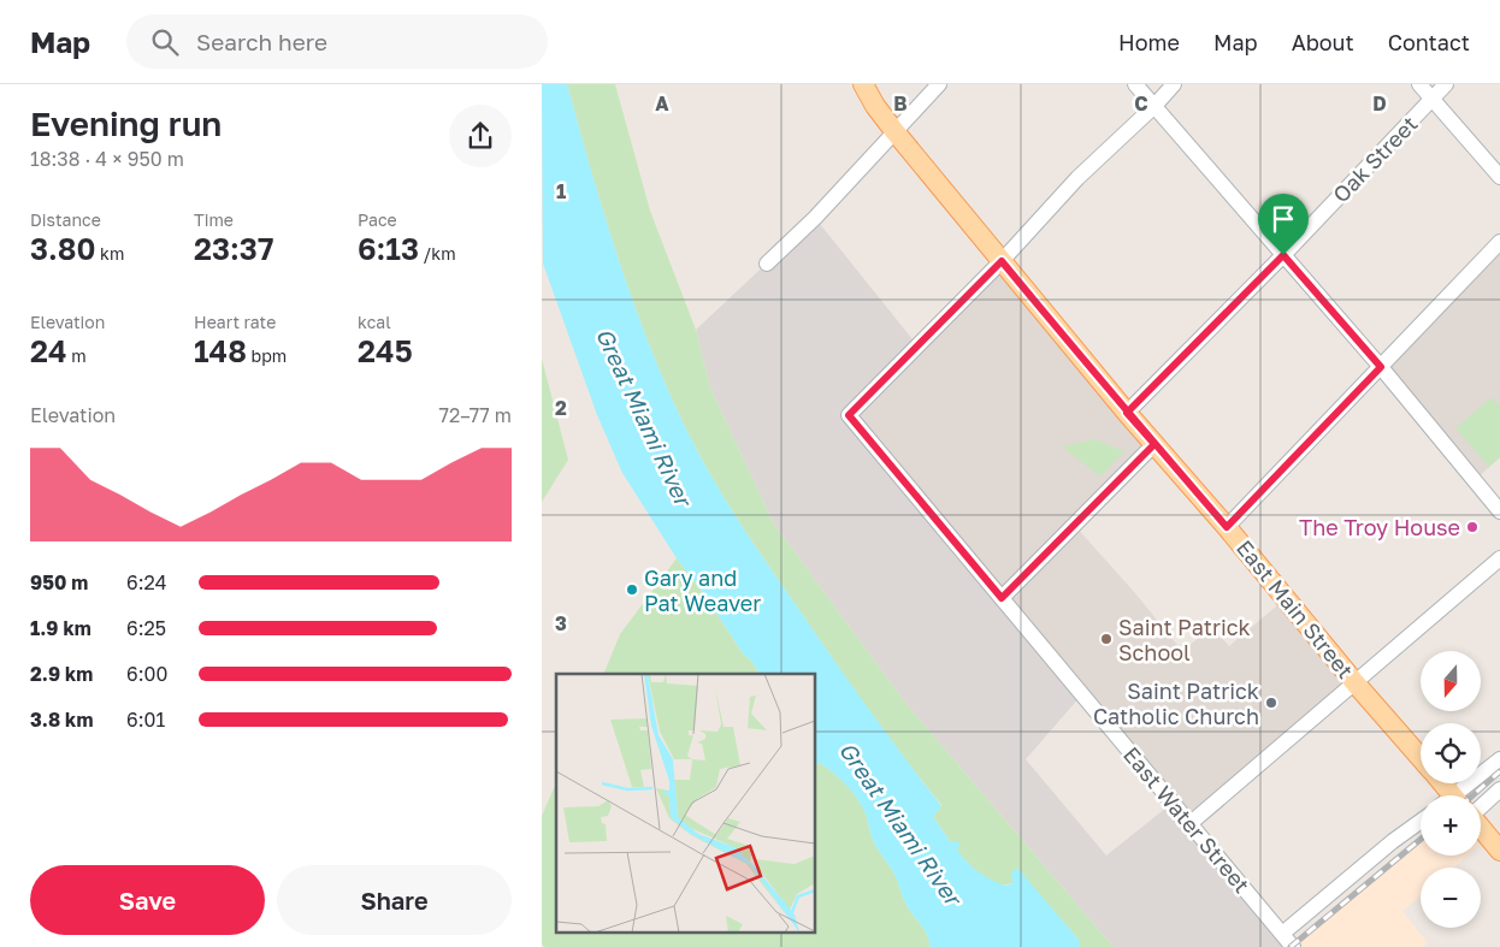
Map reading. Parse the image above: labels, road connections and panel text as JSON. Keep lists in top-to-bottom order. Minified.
{"streets":{"main road":["East Main Street"],"street":["Oak Street","East Water Street"]},"crossings":[["Oak Street","East Main Street"],["East Main Street","East Water Street"]],"water":["Great Miami River"],"places":["The Troy House","Gary and Pat Weaver","Saint Patrick School","Saint Patrick Catholic Church"],"north":"bottom","page":{"header":"Map","search":"Search here","nav":["Home","Map","About","Contact"],"heading":["Evening run","18:38 · 4 × 950 m"],"stats":[["Distance","3.80 km"],["Time","23:37"],["Pace","6:13 /km"],["Elevation","24 m"],["Heart rate","148 bpm"],["kcal","245"]],"chart":["Elevation","72–77 m"],"list":[{"name":"950 m","note":"6:24"},{"name":"1.9 km","note":"6:25"},{"name":"2.9 km","note":"6:00"},{"name":"3.8 km","note":"6:01"}],"map_buttons":["+","−"],"buttons":["Save","Share"]},"grid":{"columns":["A","B","C","D"],"rows":["1","2","3"]}}
